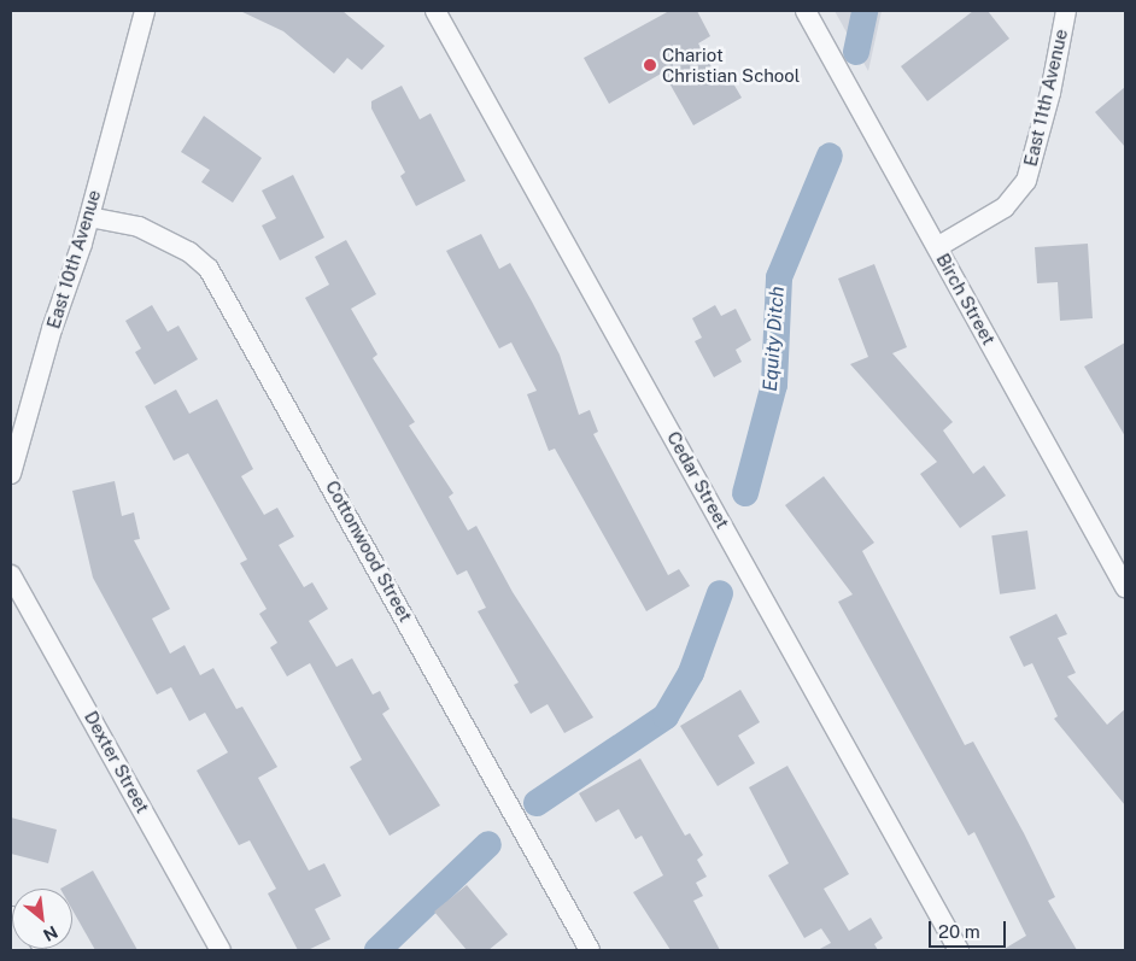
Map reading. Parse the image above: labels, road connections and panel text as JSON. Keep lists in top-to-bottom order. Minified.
{"streets":{"street":["East 11th Avenue","East 10th Avenue","Birch Street","Cedar Street","Cottonwood Street","Dexter Street"]},"crossings":[["East 11th Avenue","Birch Street"],["East 10th Avenue","Cottonwood Street"]],"water":["Equity Ditch"],"places":["Chariot Christian School"],"scale_bar":"20 m","north":"bottom right"}
